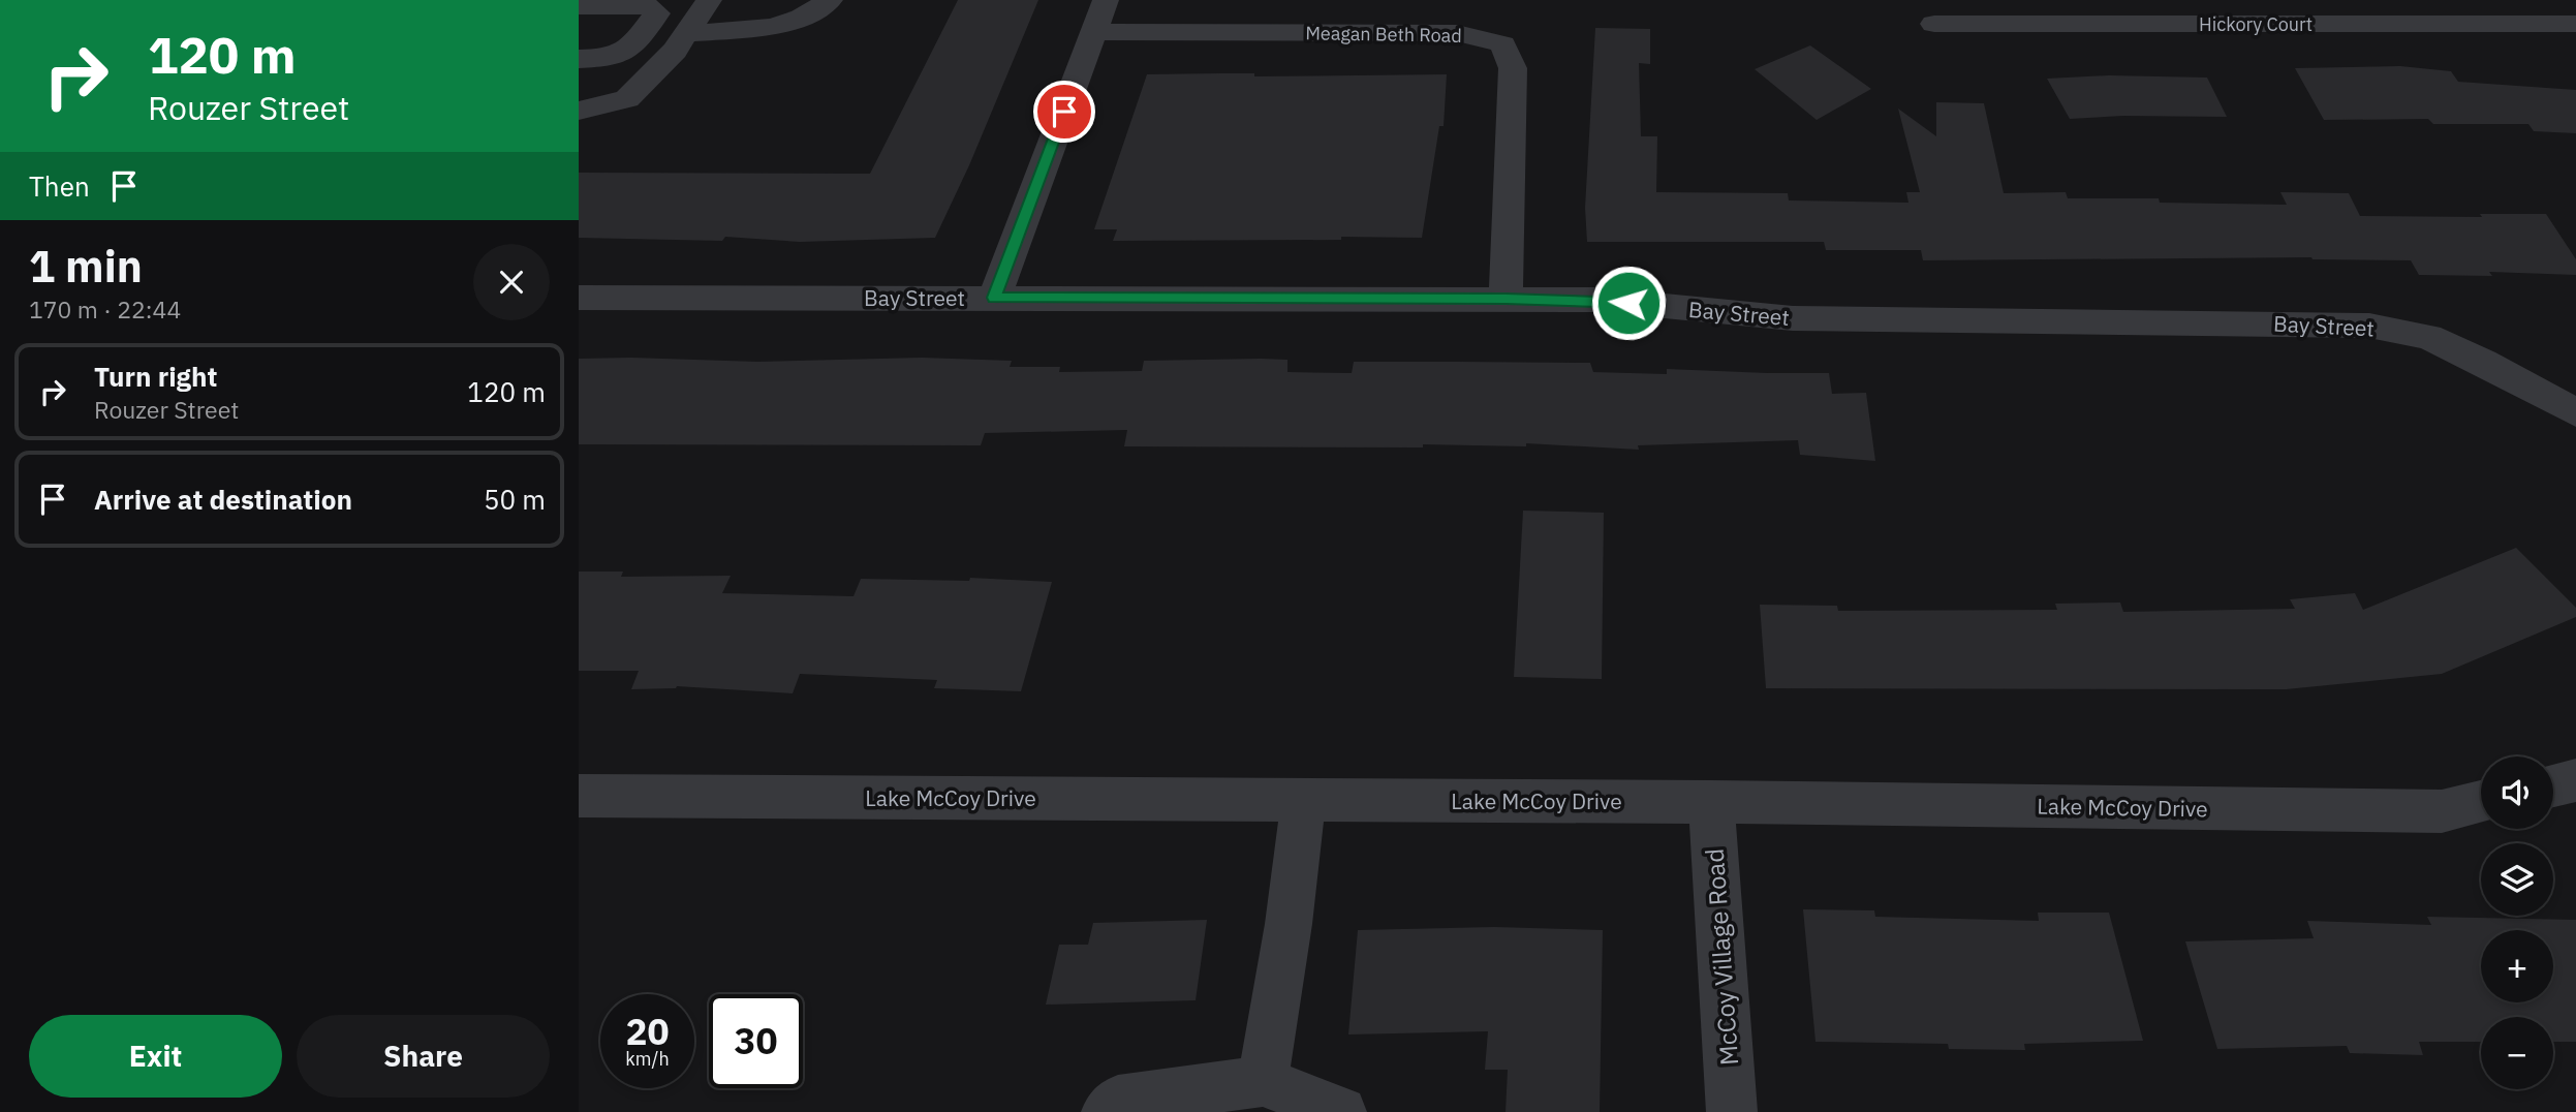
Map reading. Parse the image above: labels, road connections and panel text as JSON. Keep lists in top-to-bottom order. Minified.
{"streets":{"street":["Hickory Court","Meagan Beth Road","Bay Street","Lake McCoy Drive","McCoy Village Road"]},"crossings":[["Meagan Beth Road","Bay Street"],["Lake McCoy Drive","McCoy Village Road"]],"page":{"turn":["120 m","Rouzer Street"],"then":"Then","heading":["1 min","170 m · 22:44"],"list":[{"name":"Turn right","note":"Rouzer Street","value":"120 m"},{"name":"Arrive at destination","value":"50 m"}],"map_buttons":["+","−"],"speed":"20 km/h","limit":"30","buttons":["Exit","Share"]}}
